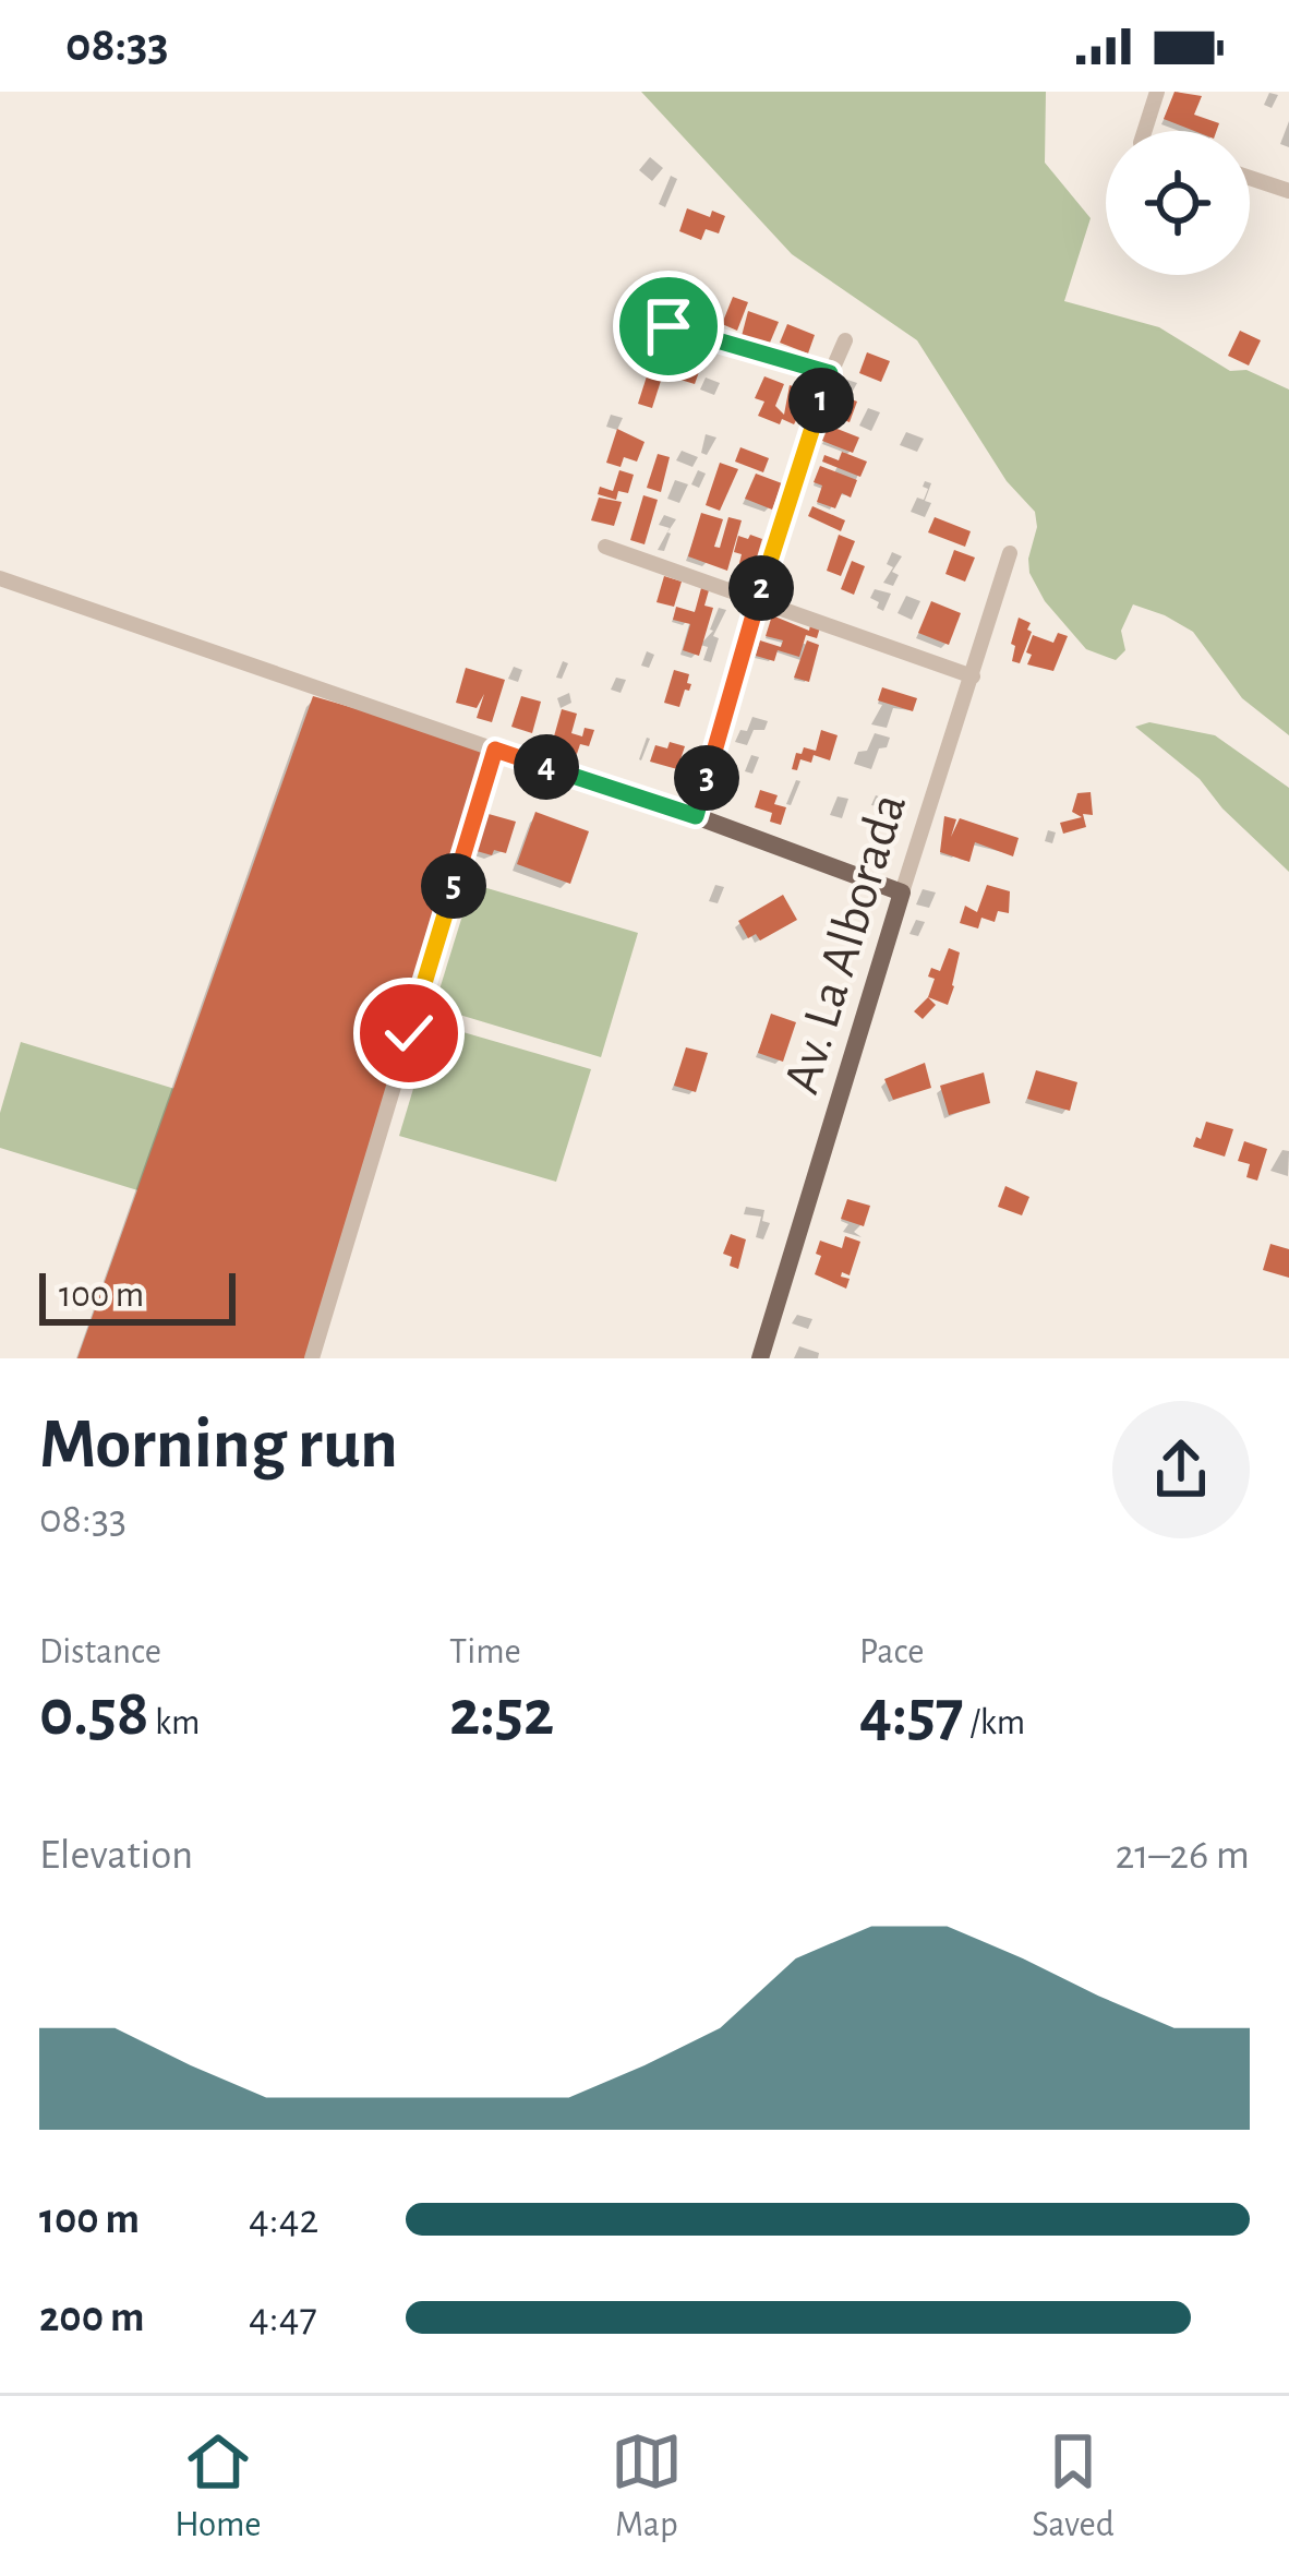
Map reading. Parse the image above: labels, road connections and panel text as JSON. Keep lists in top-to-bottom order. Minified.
{"streets":{"main road":["Av. La Alborada"]},"scale_bar":"100 m","page":{"status":"08:33","pins":["1","2","4","3","5"],"scale":"100 m","heading":["Morning run","08:33"],"stats":[["Distance","0.58 km"],["Time","2:52"],["Pace","4:57 /km"]],"chart":["Elevation","21–26 m"],"list":[{"name":"100 m","note":"4:42"},{"name":"200 m","note":"4:47"}],"tabs":["Home","Map","Saved"]}}
